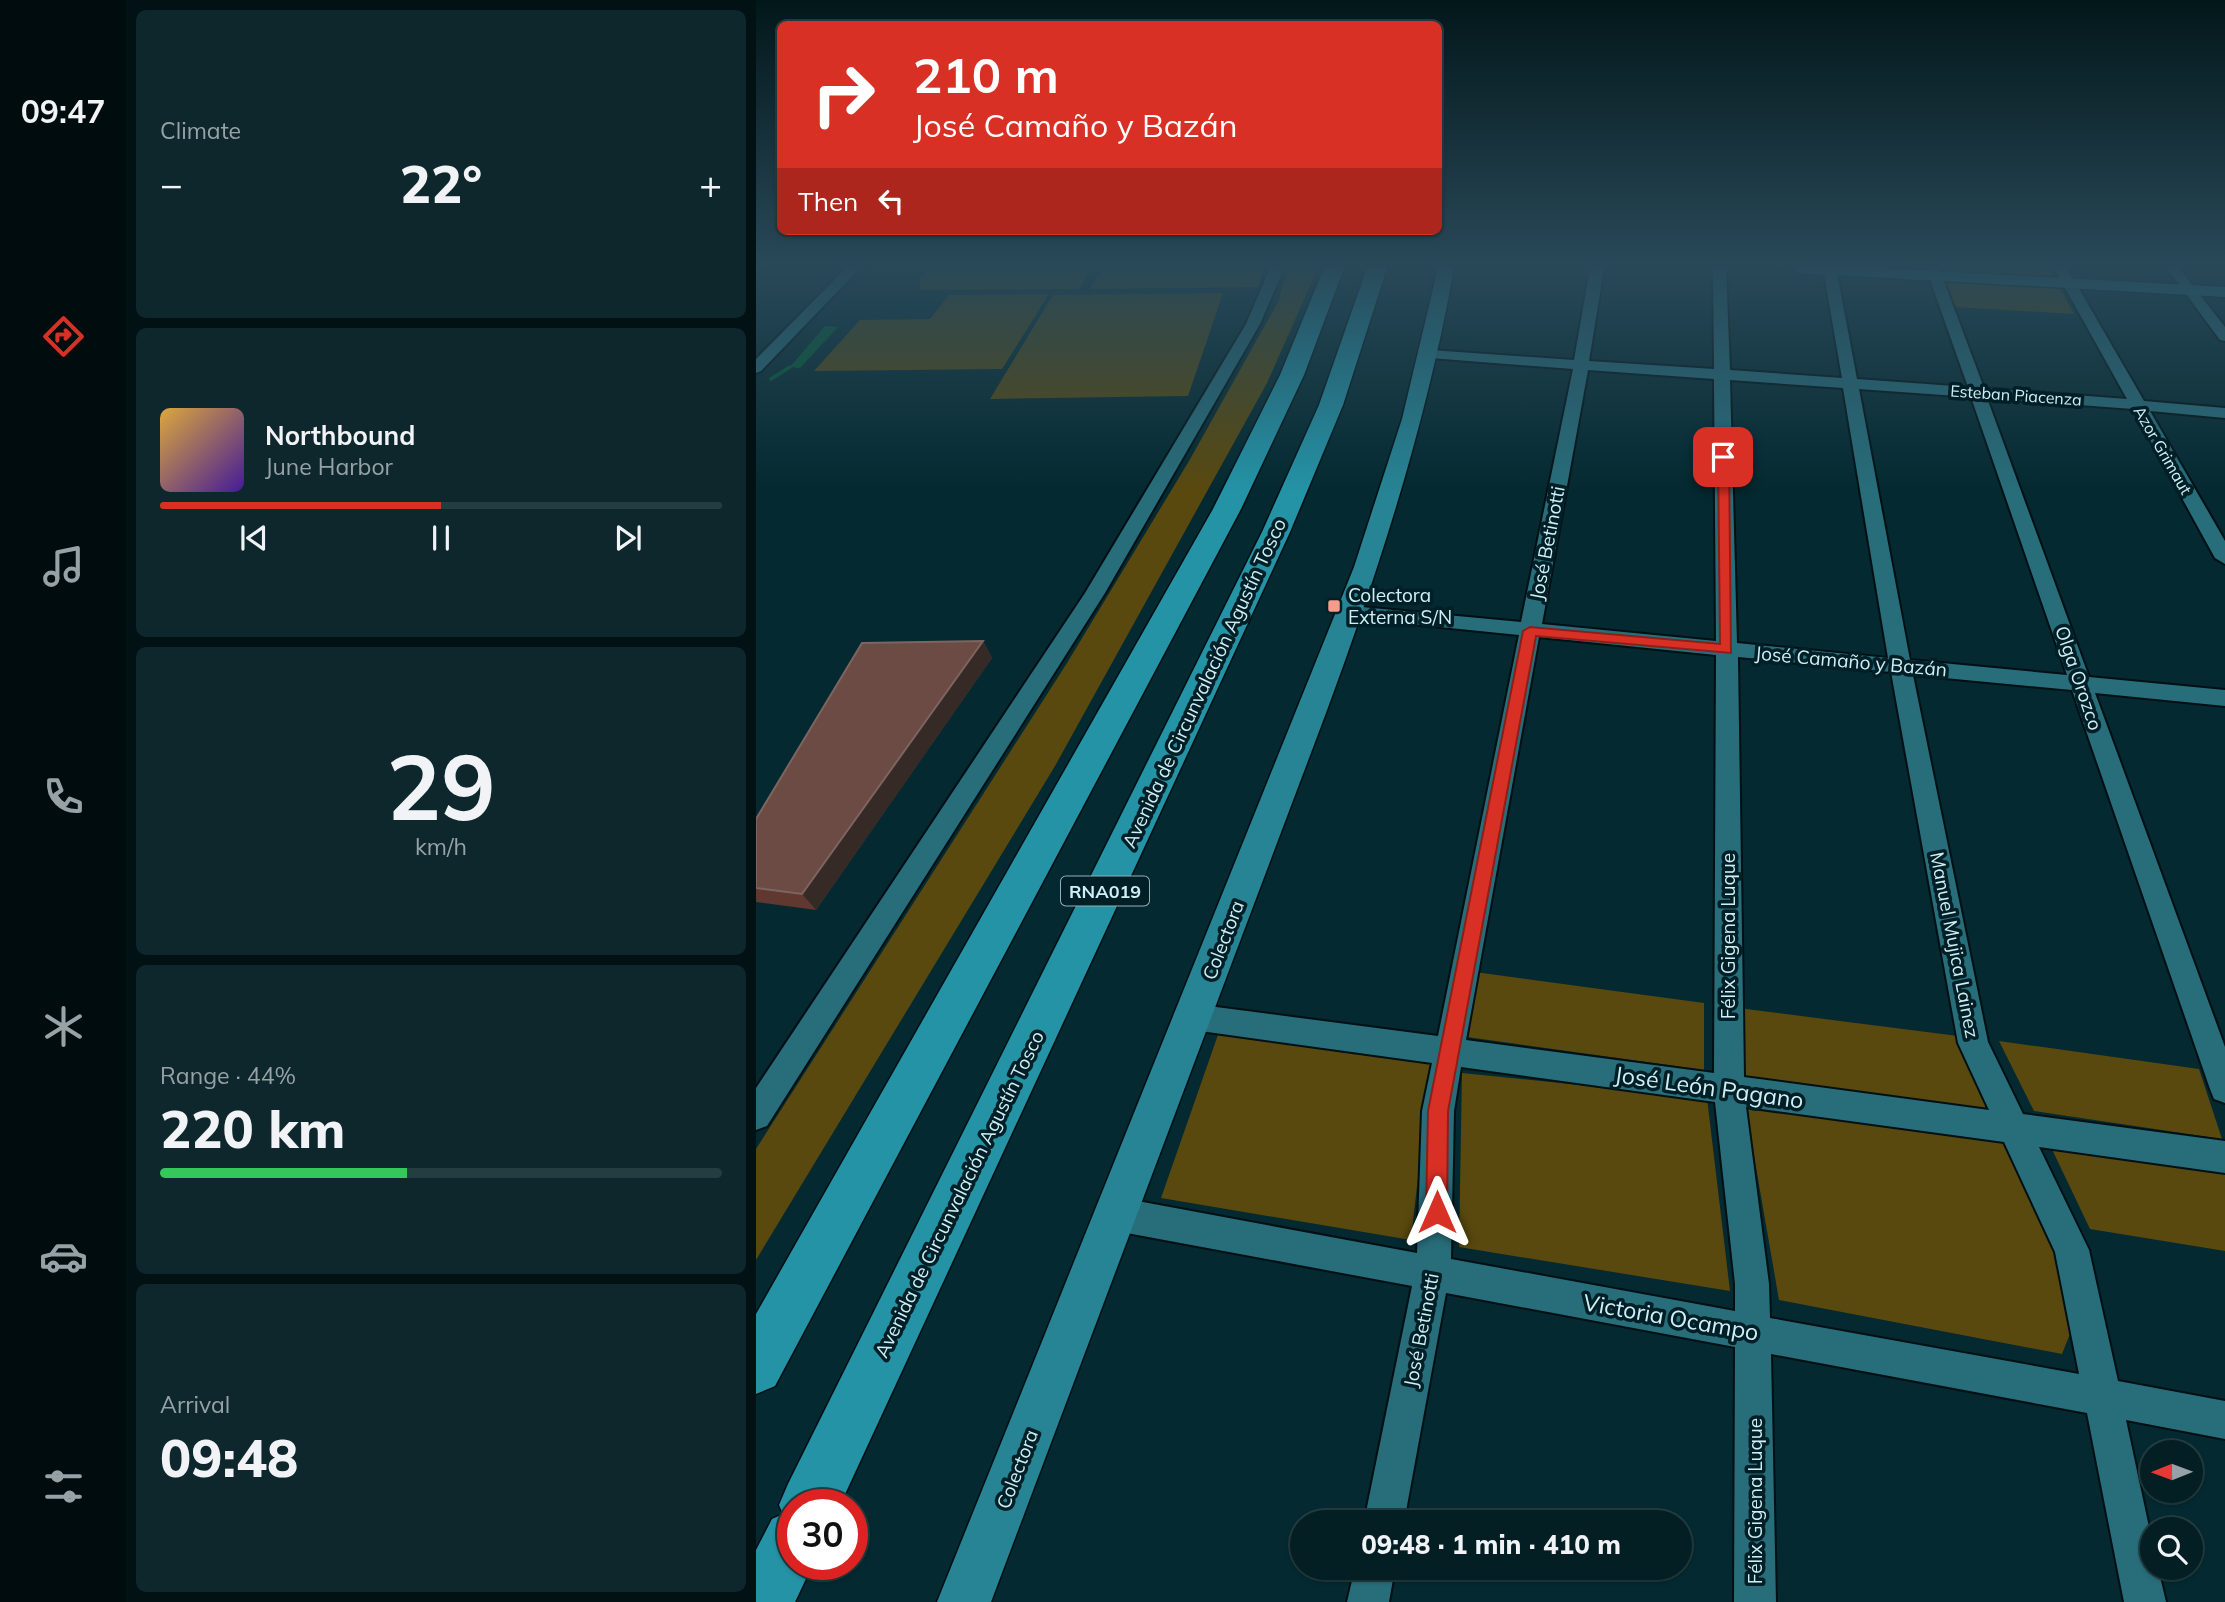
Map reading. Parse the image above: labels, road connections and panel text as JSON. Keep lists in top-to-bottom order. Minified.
{"streets":{"highway":["Avenida de Circunvalación Agustín Tosco","RNA019"],"main road":["Colectora"],"street":["Esteban Piacenza","Azor Grimaut","José Betinotti","José Camaño y Bazán","Olga Orozco","Félix Gigena Luque","Manuel Mujica Lainez","José León Pagano","Victoria Ocampo"]},"crossings":[["Esteban Piacenza","Azor Grimaut"],["Esteban Piacenza","José Betinotti"],["Esteban Piacenza","Olga Orozco"],["Esteban Piacenza","Félix Gigena Luque"],["Esteban Piacenza","Colectora"],["Esteban Piacenza","Manuel Mujica Lainez"],["José Betinotti","José Camaño y Bazán"],["José Betinotti","José León Pagano"],["José Betinotti","Victoria Ocampo"],["José Camaño y Bazán","Olga Orozco"],["José Camaño y Bazán","Félix Gigena Luque"],["José Camaño y Bazán","Colectora"],["José Camaño y Bazán","Manuel Mujica Lainez"],["Félix Gigena Luque","José León Pagano"],["Félix Gigena Luque","Victoria Ocampo"],["Colectora","José León Pagano"],["Colectora","Victoria Ocampo"],["Manuel Mujica Lainez","José León Pagano"],["Manuel Mujica Lainez","Victoria Ocampo"]],"places":{"transit":["Colectora Externa S/N"]},"north":"left","page":{"tabs":"09:47","tile":["Climate",["29","km/h"],["Range · 44%","220 km"],["Arrival","09:48"]],"turn":["210 m","José Camaño y Bazán"],"heat":["−","22°","+"],"then":"Then","song":["Northbound","June Harbor"],"limit":"30","trip":"09:48 · 1 min · 410 m"}}
